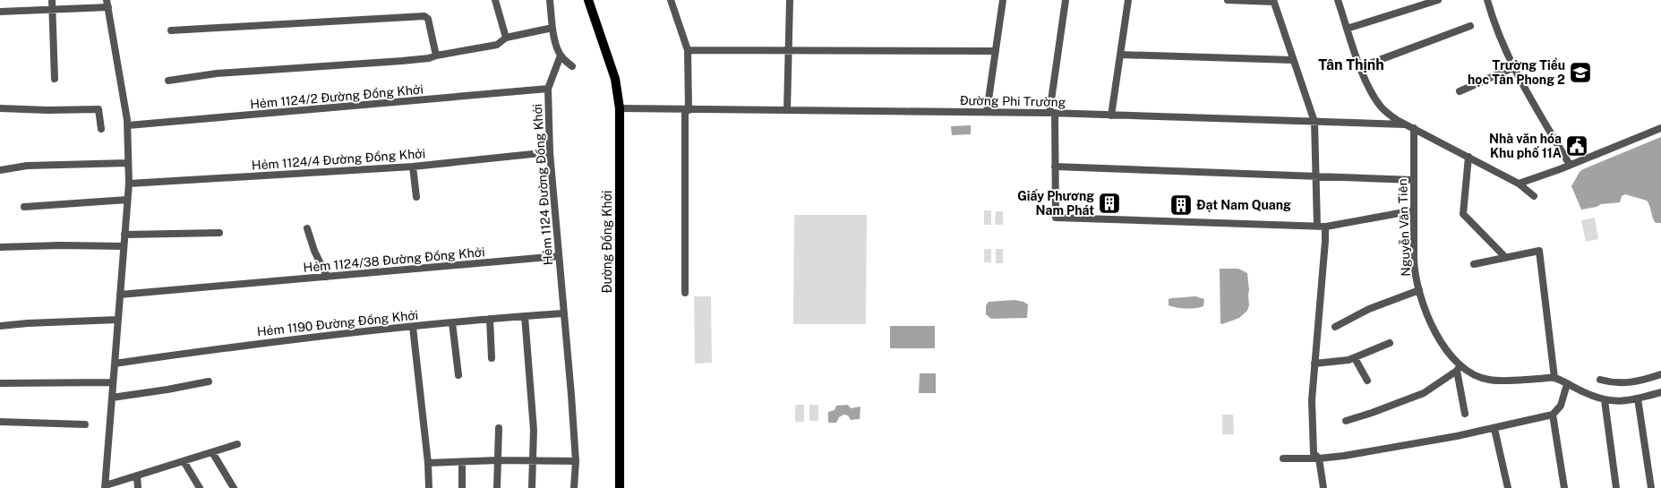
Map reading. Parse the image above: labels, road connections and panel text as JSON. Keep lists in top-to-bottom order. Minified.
{"streets":{"main road":["Đường Đồng Khởi"],"street":["Hẻm 1124/2 Đường Đồng Khởi","Đường Phi Trường","Hẻm 1124/4 Đường Đồng Khởi","Hẻm 1124 Đường Đồng Khởi","Nguyễn Văn Tiên","Hẻm 1124/38 Đường Đồng Khởi","Hẻm 1190 Đường Đồng Khởi"]},"crossings":[["Hẻm 1124/2 Đường Đồng Khởi","Hẻm 1124 Đường Đồng Khởi"],["Đường Phi Trường","Đường Đồng Khởi"],["Hẻm 1124/4 Đường Đồng Khởi","Hẻm 1124 Đường Đồng Khởi"],["Hẻm 1124 Đường Đồng Khởi","Hẻm 1124/38 Đường Đồng Khởi"],["Hẻm 1124 Đường Đồng Khởi","Hẻm 1190 Đường Đồng Khởi"]],"districts":["Tân Thịnh"],"places":{"school or university":["Trường Tiểu học Tân Phong 2"],"public building":["Nhà văn hóa Khu phố 11A"],"building":["Giấy Phương Nam Phát","Đạt Nam Quang"]}}
